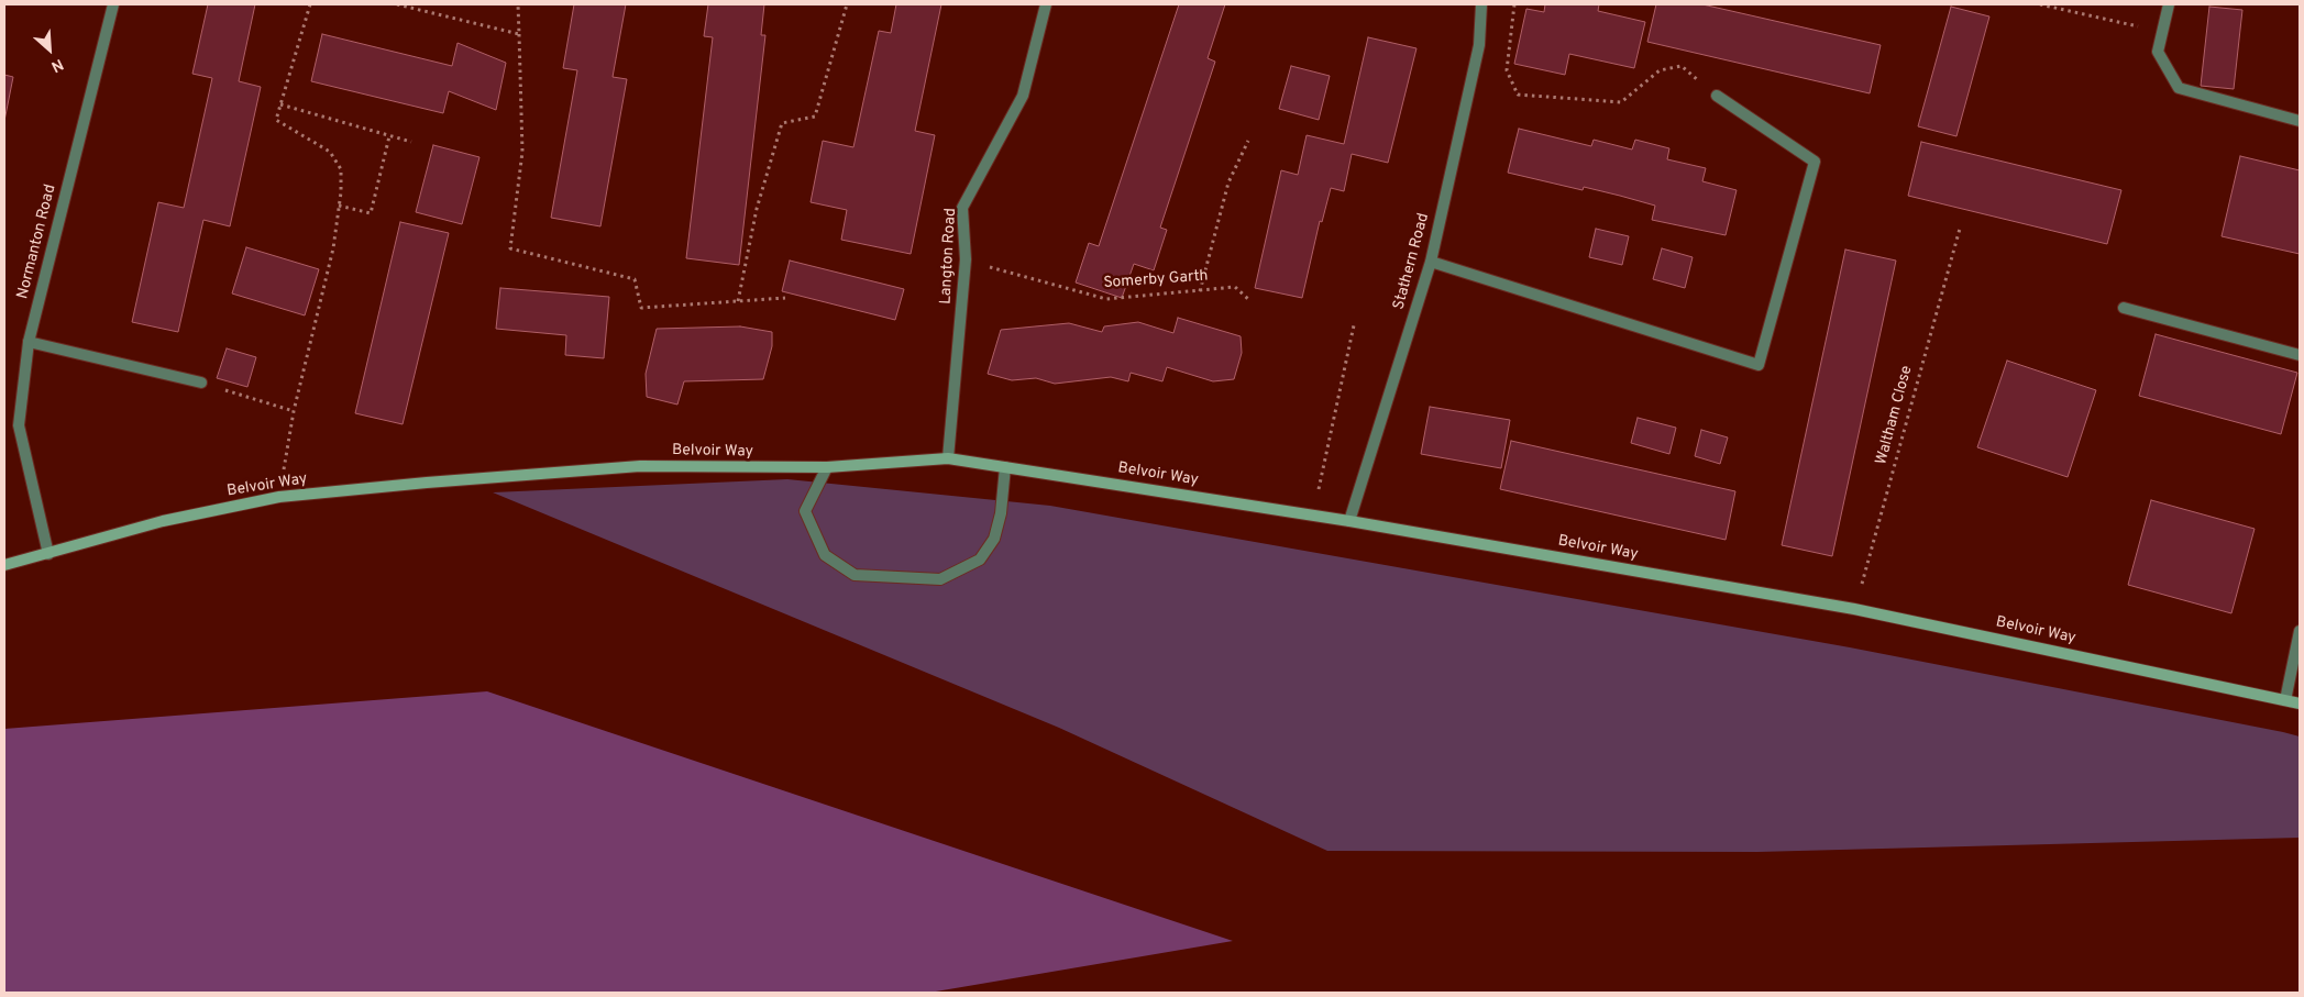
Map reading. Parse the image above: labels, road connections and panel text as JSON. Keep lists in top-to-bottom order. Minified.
{"streets":{"street":["Normanton Road","Langton Road","Stathern Road","Belvoir Way"],"path":["Somerby Garth","Waltham Close"]},"crossings":[["Normanton Road","Belvoir Way"],["Langton Road","Somerby Garth"],["Langton Road","Belvoir Way"],["Stathern Road","Belvoir Way"],["Waltham Close","Belvoir Way"]],"north":"bottom right"}
